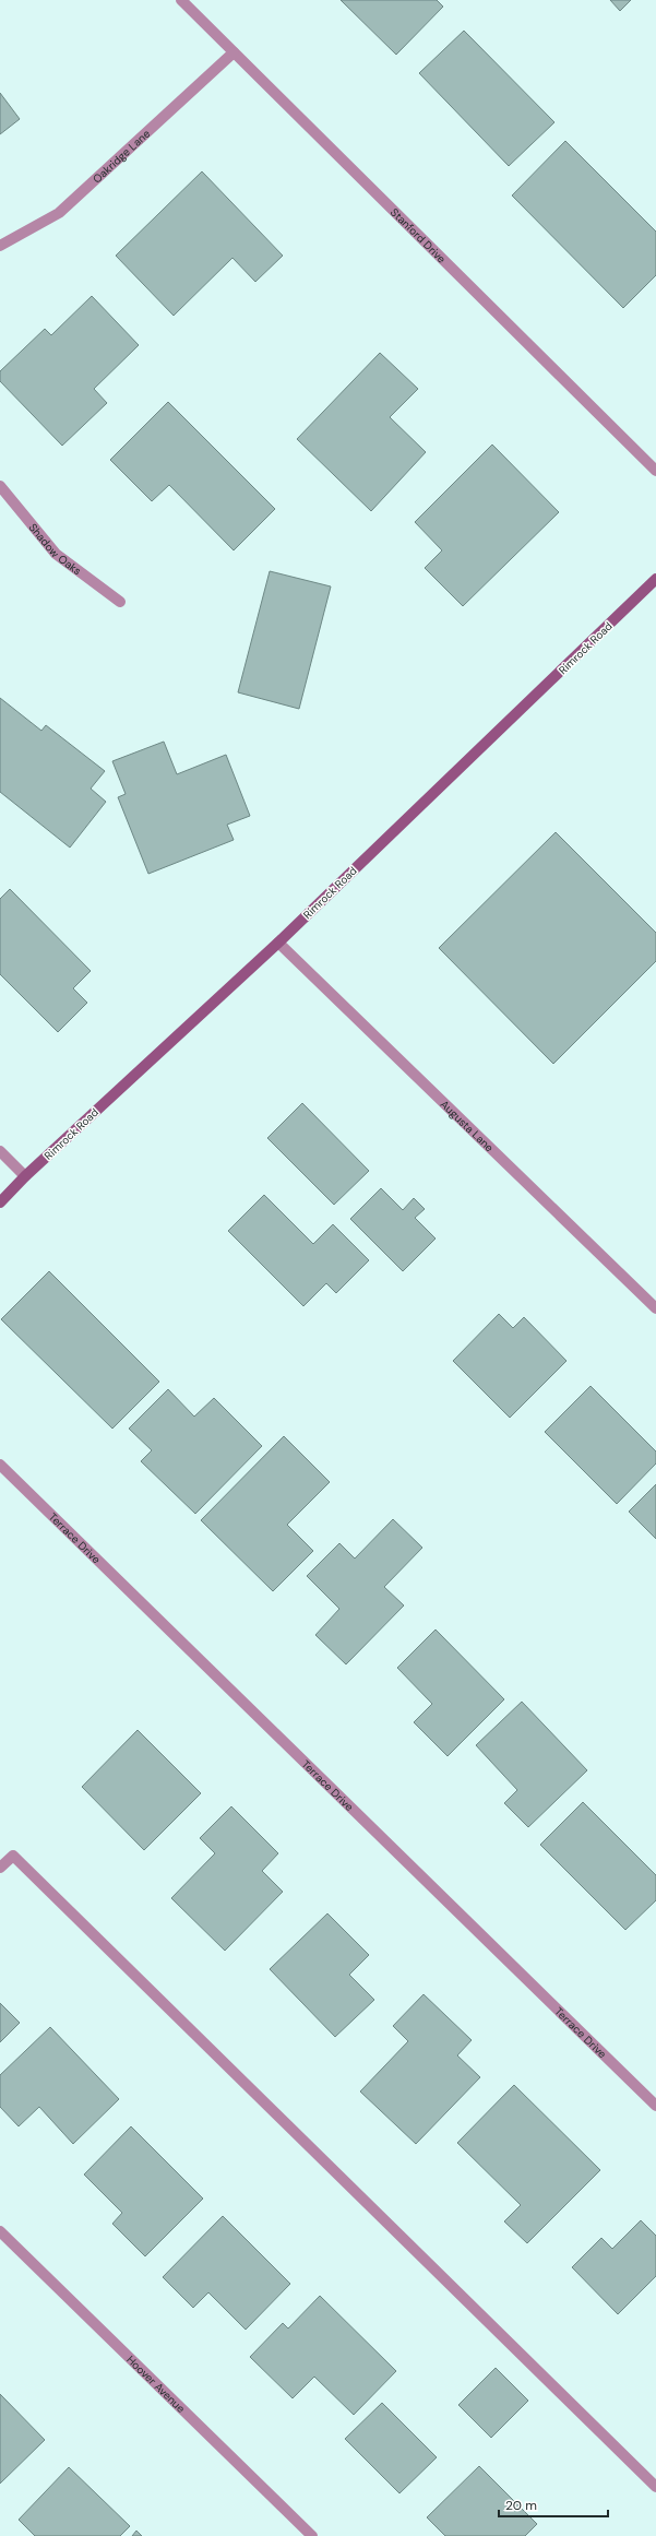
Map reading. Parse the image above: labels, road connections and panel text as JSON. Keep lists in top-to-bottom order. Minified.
{"streets":{"main road":["Rimrock Road"],"street":["Oakridge Lane","Stanford Drive","Shadow Oaks","Augusta Lane","Terrace Drive","Hoover Avenue"]},"crossings":[["Oakridge Lane","Stanford Drive"],["Rimrock Road","Augusta Lane"]],"scale_bar":"20 m"}
